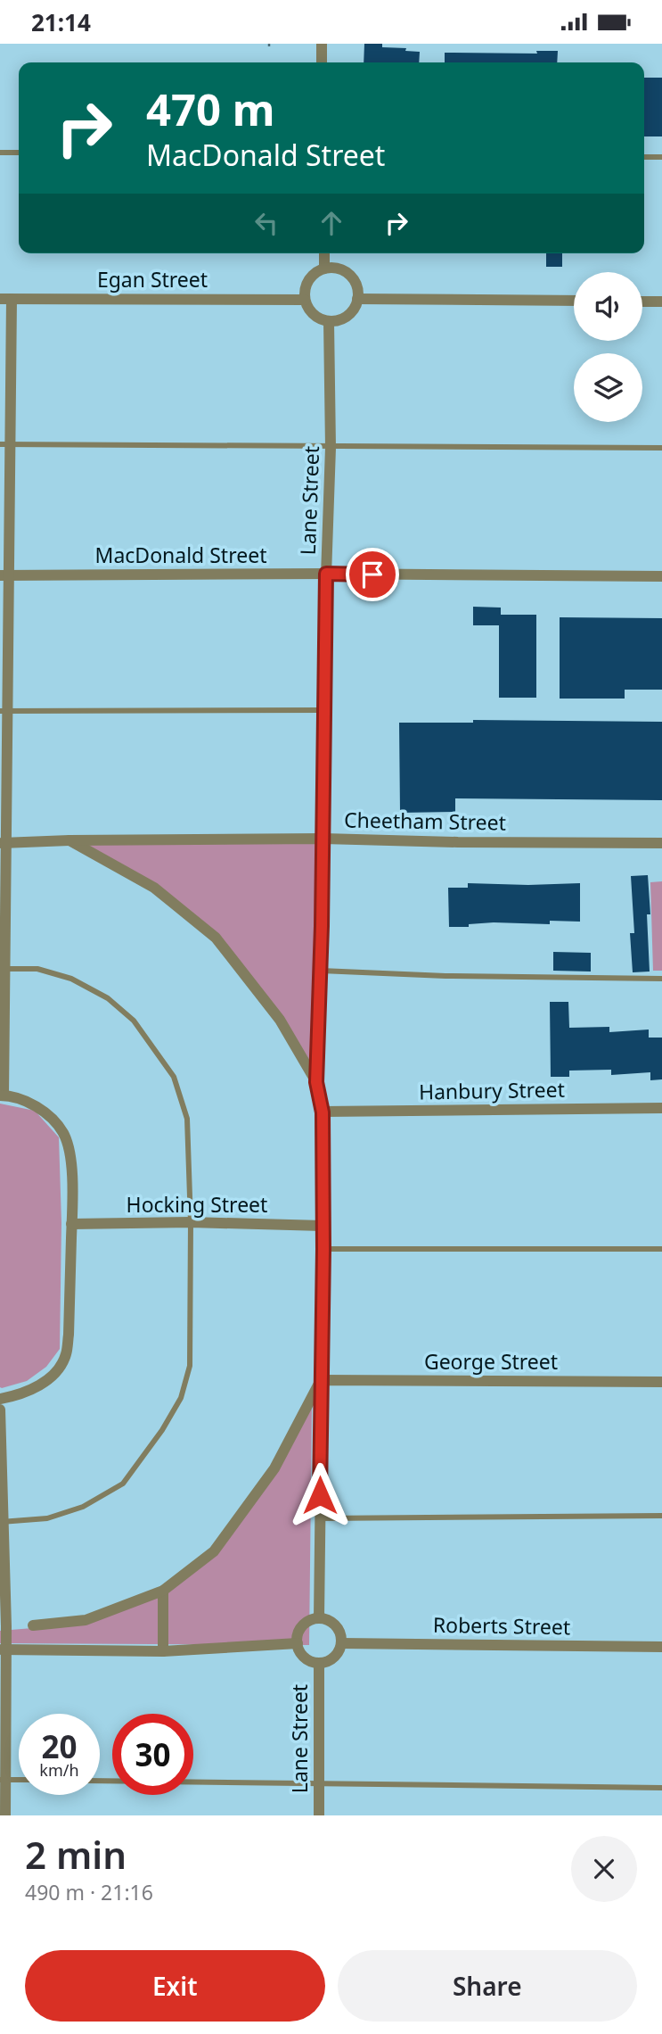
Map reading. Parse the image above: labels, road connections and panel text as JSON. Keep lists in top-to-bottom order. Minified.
{"streets":{"street":["Egan Street","Lane Street","MacDonald Street","Cheetham Street","Hanbury Street","Hocking Street","George Street","Roberts Street"]},"crossings":[["Egan Street","Lane Street"],["Lane Street","MacDonald Street"],["Lane Street","Cheetham Street"],["Lane Street","Hanbury Street"],["Lane Street","Hocking Street"],["Lane Street","George Street"],["Lane Street","Roberts Street"]],"page":{"status":"21:14","turn":["470 m","MacDonald Street"],"speed":"20 km/h","limit":"30","heading":["2 min","490 m · 21:16"],"buttons":["Exit","Share"]}}
